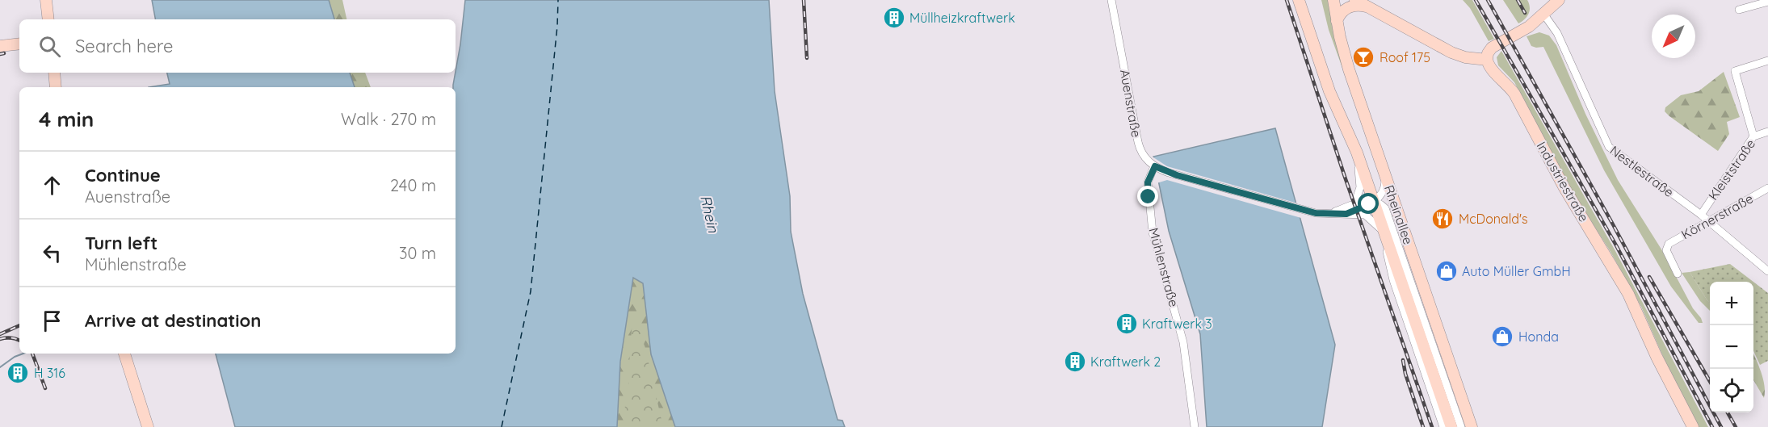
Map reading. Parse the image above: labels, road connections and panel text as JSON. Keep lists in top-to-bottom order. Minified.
{"streets":{"main road":["Industriestraße","Rheinallee"],"street":["Auenstraße","Kleiststraße","Nestlestraße","Körnerstraße","Mühlenstraße"]},"crossings":[["Auenstraße","Mühlenstraße"],["Kleiststraße","Nestlestraße"],["Nestlestraße","Körnerstraße"]],"water":["Rhein"],"places":{"building":["Müllheizkraftwerk","Kraftwerk 3","Kraftwerk 2","H 316"],"bar":["Roof 175"],"restaurant":["McDonald's"],"shop":["Auto Müller GmbH","Honda"]},"north":"bottom left","page":{"search":"Search here","heading":["4 min","Walk · 270 m"],"list":[["Continue","Auenstraße","240 m"],["Turn left","Mühlenstraße","30 m"],"Arrive at destination"],"map_buttons":["+","−"]}}
